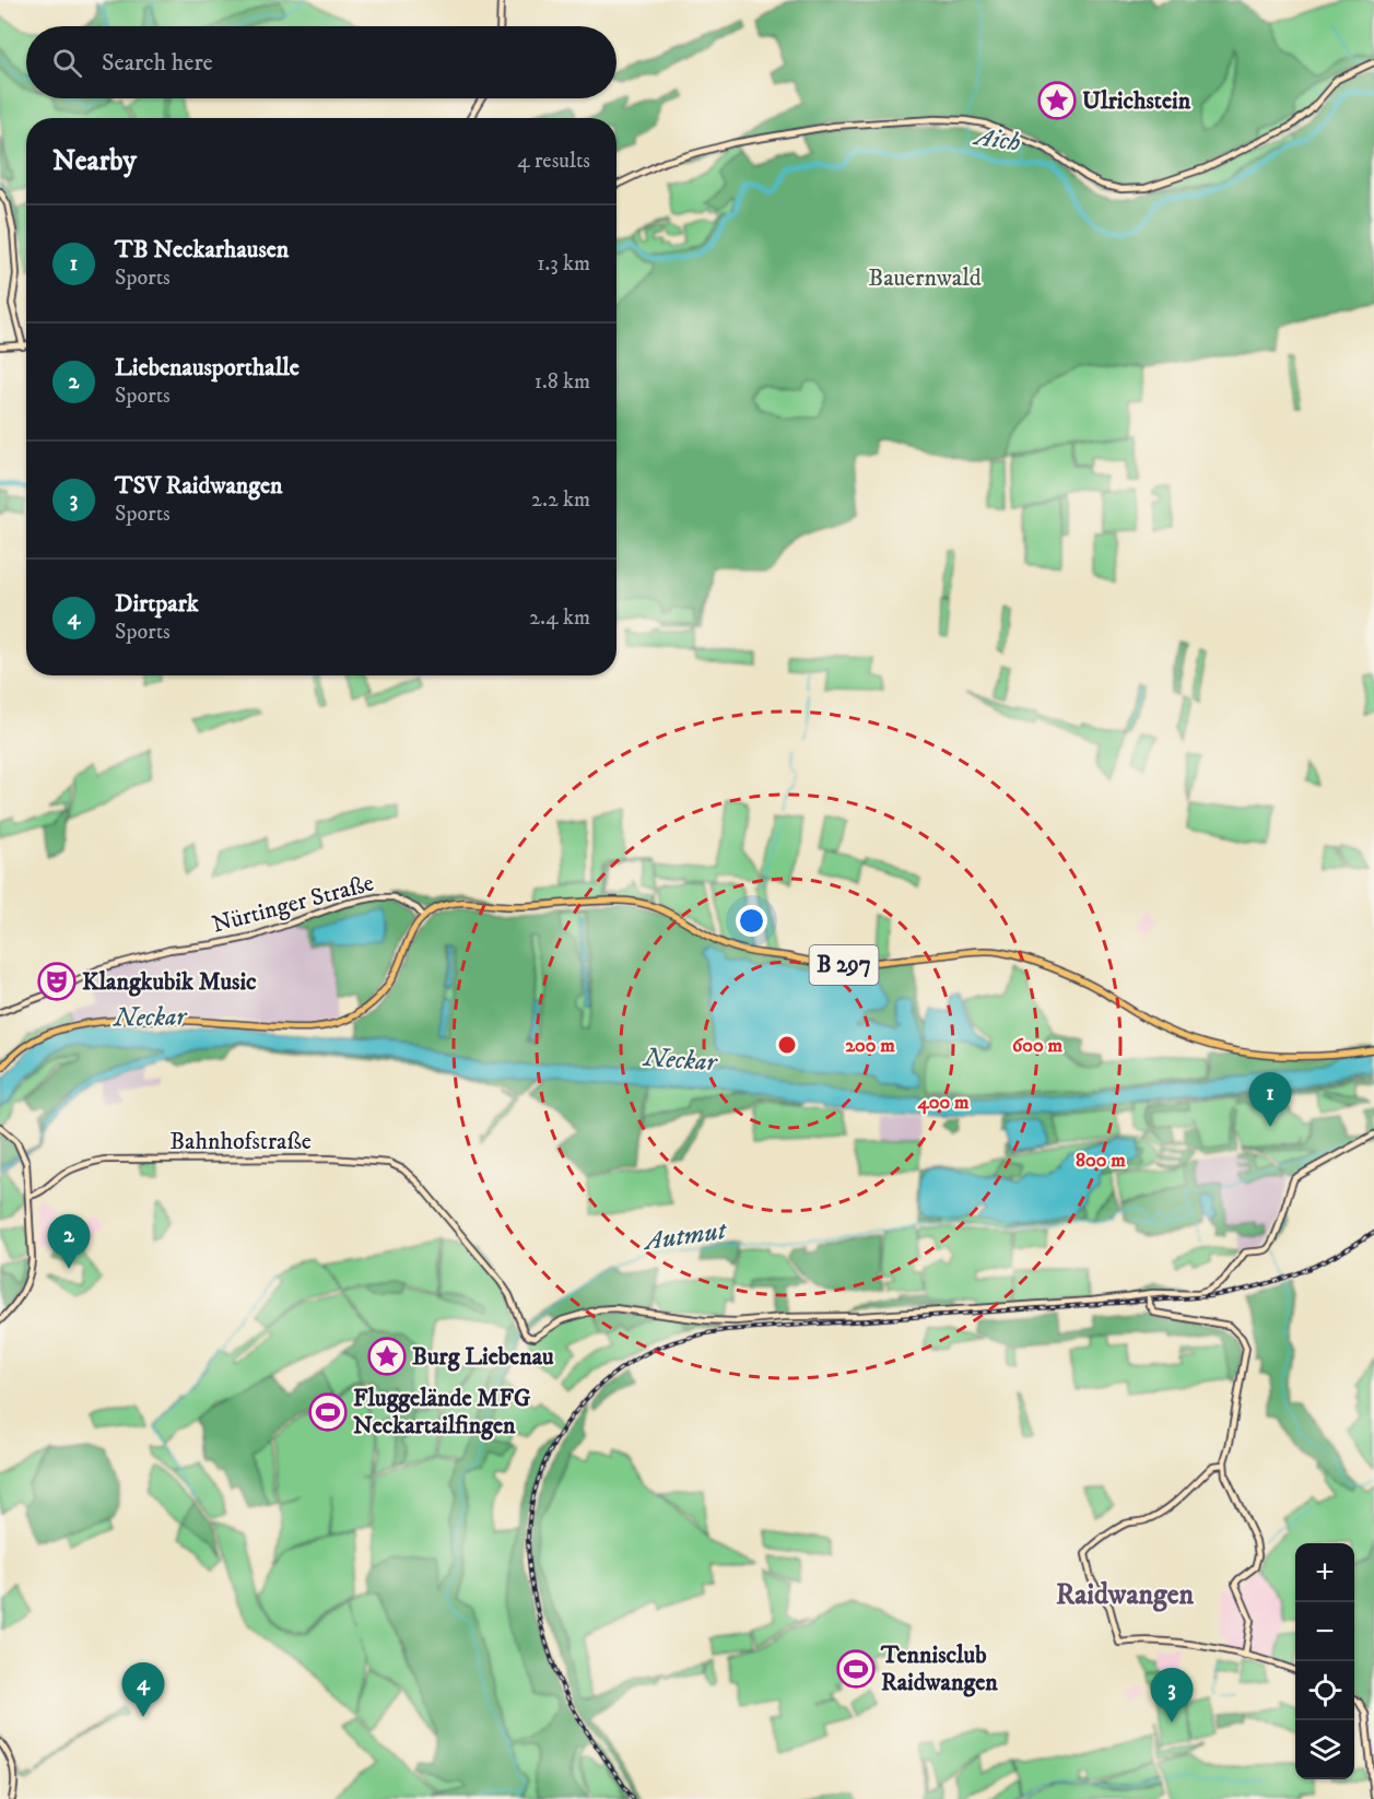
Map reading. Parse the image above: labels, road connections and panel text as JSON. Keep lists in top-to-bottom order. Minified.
{"streets":{"main road":["B 297"],"street":["Nürtinger Straße","Bahnhofstraße"]},"crossings":[["Nürtinger Straße","B 297"]],"districts":["Raidwangen"],"water":["Aich","Neckar","Autmut"],"parks":["Bauernwald"],"places":{"place":["Ulrichstein","Burg Liebenau"],"theatre":["Klangkubik Music"],"sports":["Fluggelände MFG Neckartailfingen","Tennisclub Raidwangen"]},"page":{"search":"Search here","heading":["Nearby","4 results"],"list":[{"mark":"1","name":"TB Neckarhausen","note":"Sports","value":"1.3 km"},{"mark":"2","name":"Liebenausporthalle","note":"Sports","value":"1.8 km"},{"mark":"3","name":"TSV Raidwangen","note":"Sports","value":"2.2 km"},{"mark":"4","name":"Dirtpark","note":"Sports","value":"2.4 km"}],"pins":["1","2","4","3"],"map_buttons":["+","−"]},"rings":["200 m","600 m","400 m","800 m"]}
